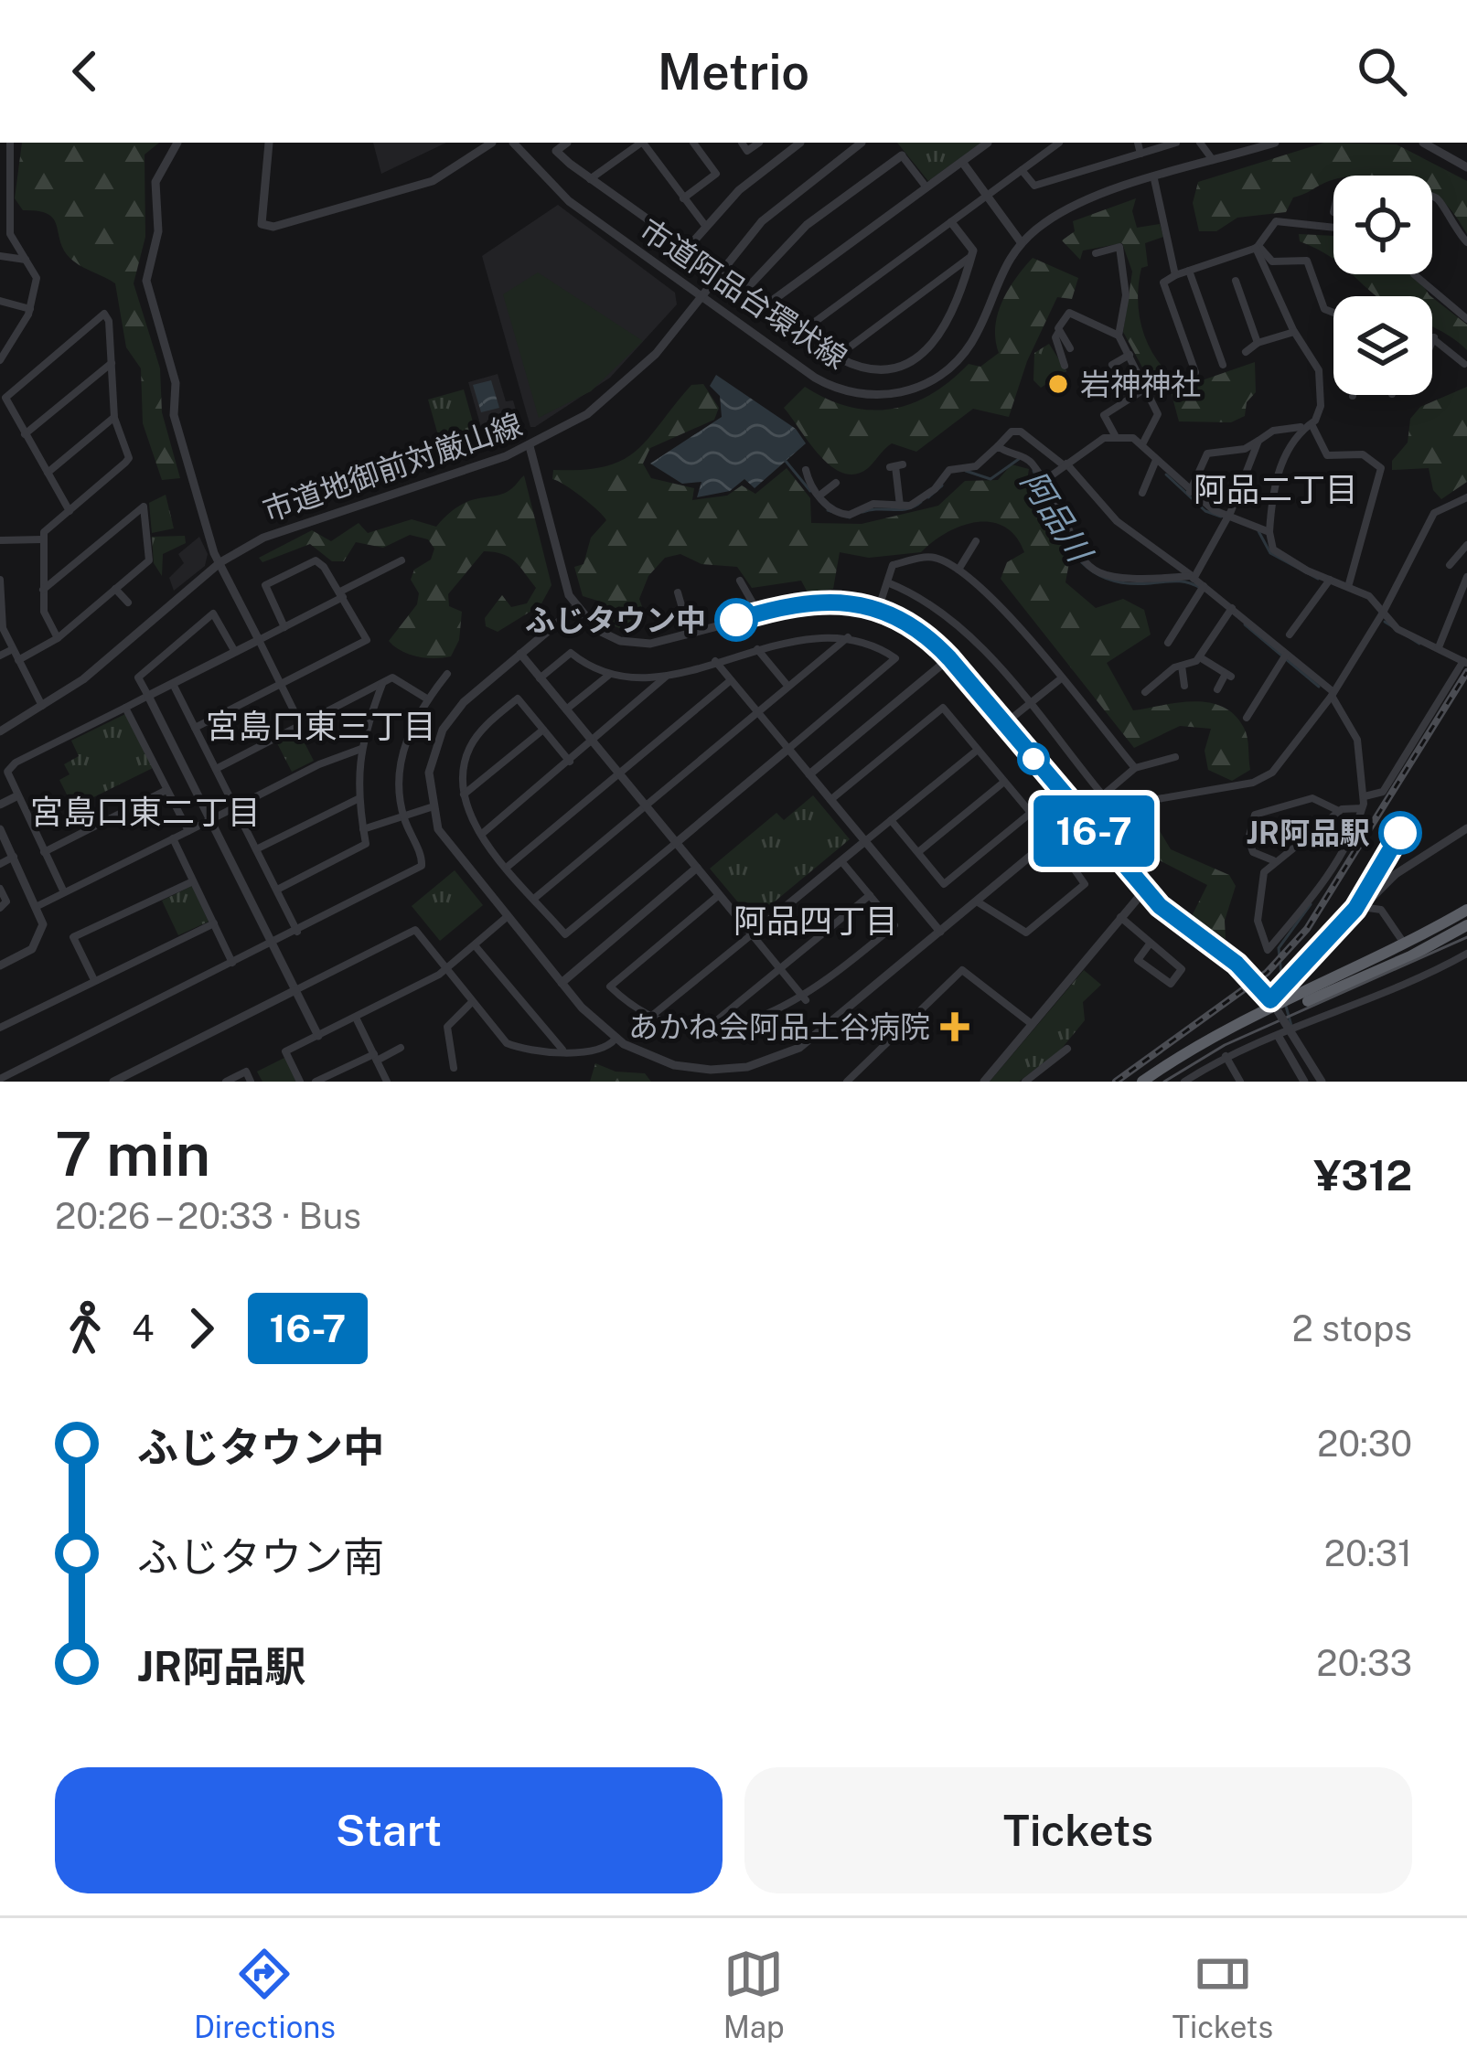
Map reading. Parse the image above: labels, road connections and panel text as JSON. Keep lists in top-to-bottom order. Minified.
{"streets":{"street":["市道阿品台環状線","市道地御前対厳山線"]},"crossings":[["市道阿品台環状線","市道地御前対厳山線"]],"districts":["阿品二丁目","宮島口東三丁目","宮島口東二丁目","阿品四丁目"],"water":["阿品川"],"places":{"other":["岩神神社","ふじタウン中","JR阿品駅"],"health":["あかね会阿品土谷病院"]},"lines":["bus line 16-7"],"page":{"header":"Metrio","on_map":"16-7","heading":["7 min","20:26 – 20:33 · Bus","¥312"],"legs":["4","16-7","2 stops"],"list":[{"name":"ふじタウン中","value":"20:30"},{"name":"ふじタウン南","value":"20:31"},{"name":"JR阿品駅","value":"20:33"}],"buttons":["Start","Tickets"],"tabs":["Directions","Map","Tickets"]}}
